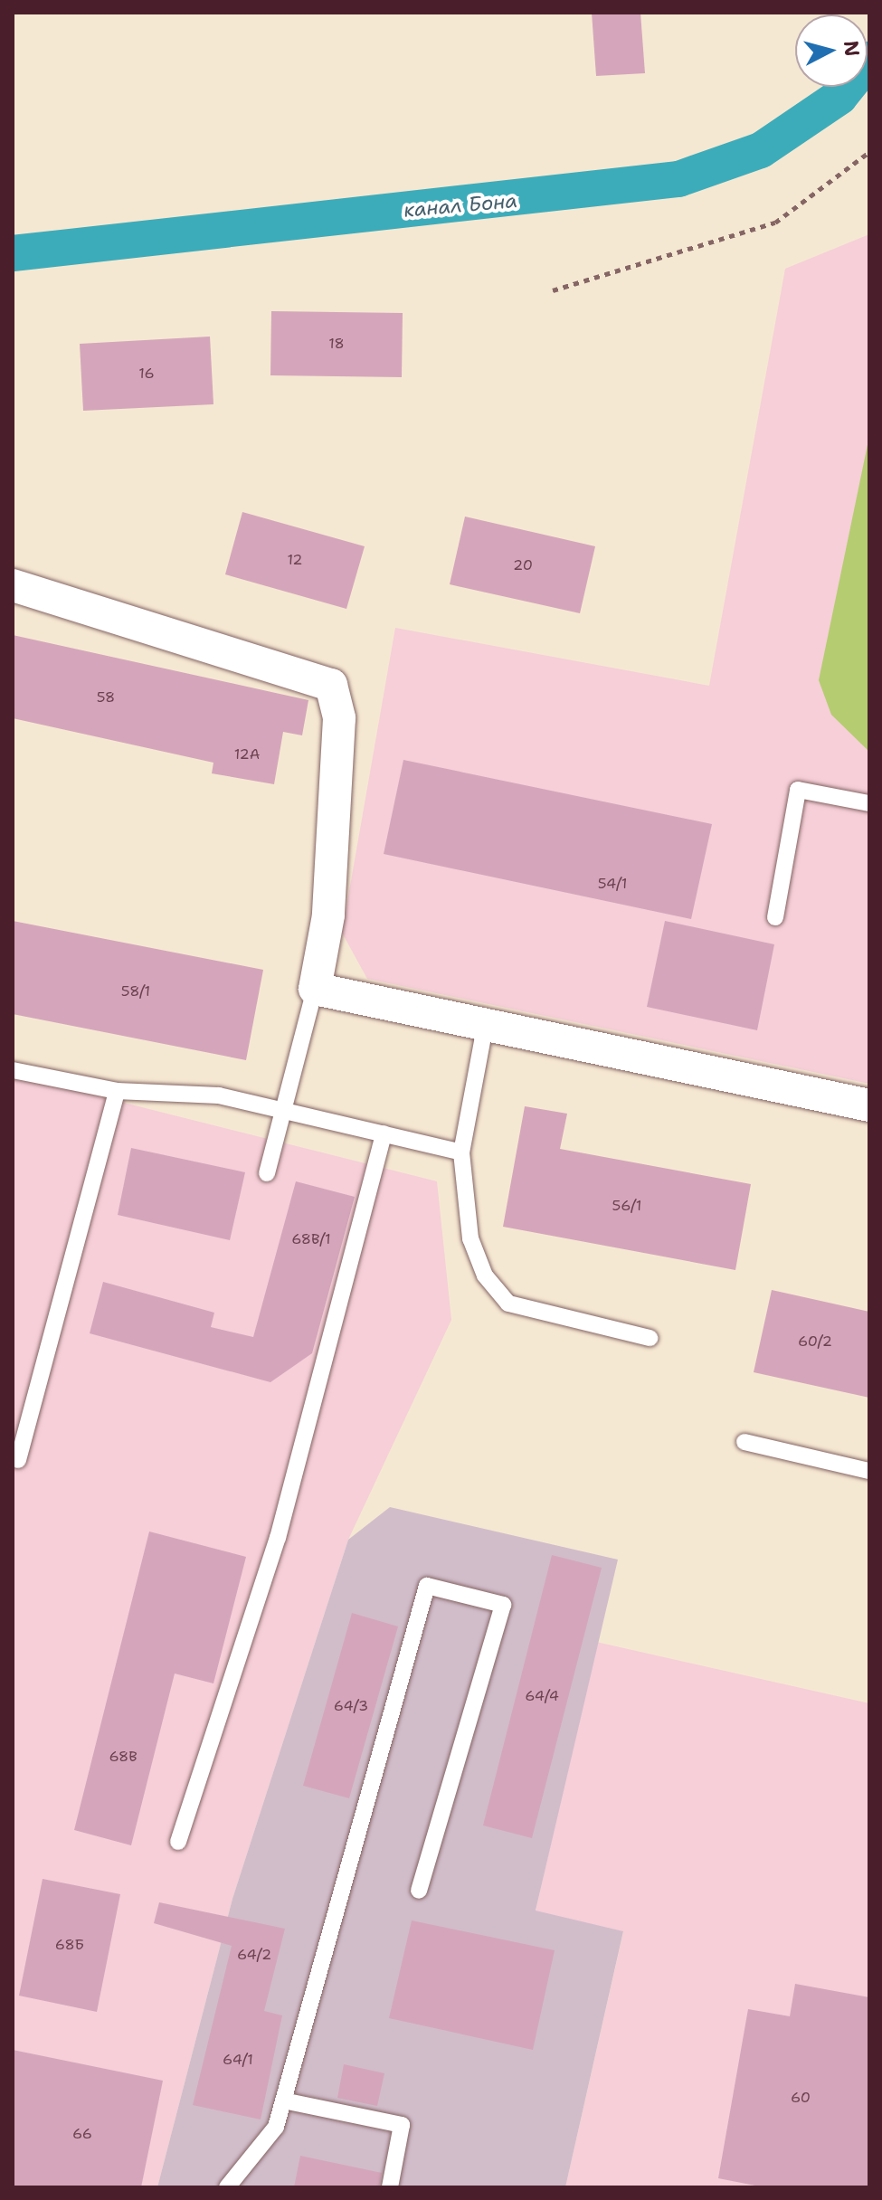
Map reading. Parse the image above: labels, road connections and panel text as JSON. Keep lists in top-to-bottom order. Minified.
{"water":["канал Бона"],"house_numbers":["18","16","12","20","58","12А","54/1","58/1","56/1","68В/1","60/2","64/4","64/3","68В","68Б","64/2","64/1","60","66"],"north":"right"}
